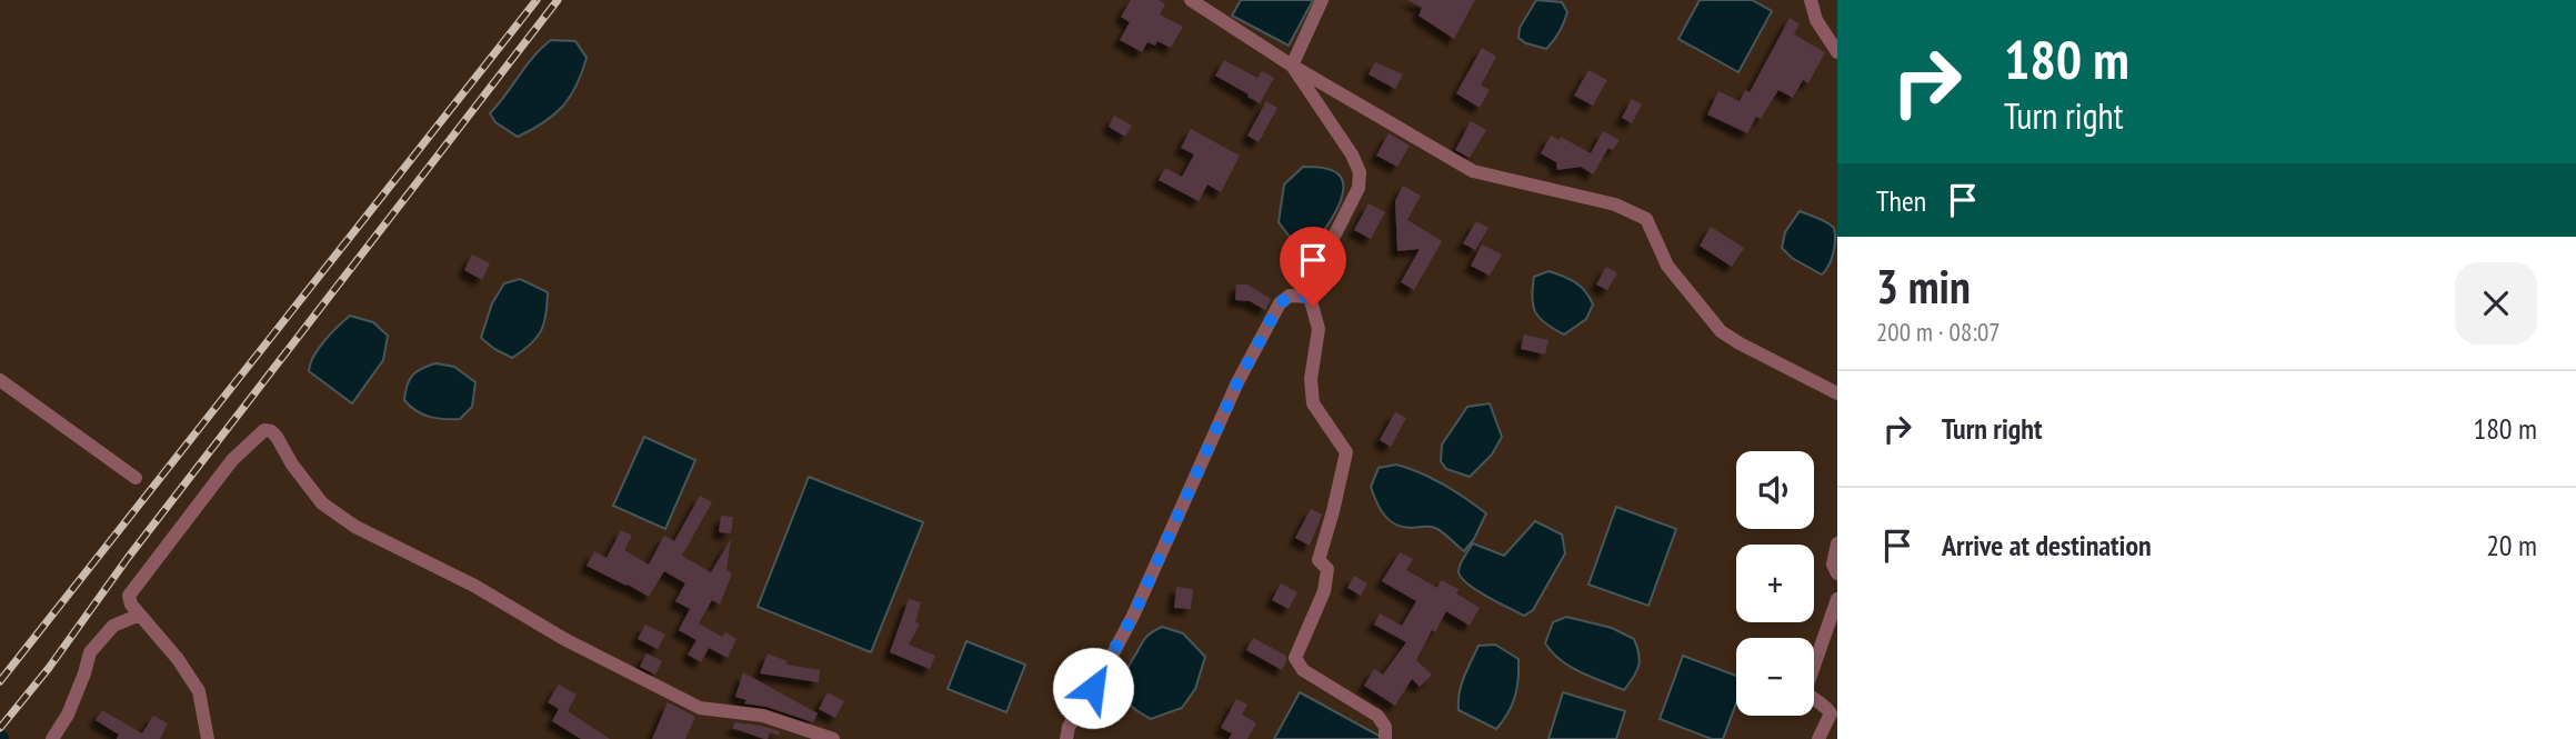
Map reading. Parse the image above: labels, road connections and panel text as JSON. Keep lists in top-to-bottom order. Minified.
{"page":{"turn":["180 m","Turn right"],"then":"Then","heading":["3 min","200 m · 08:07"],"list":[{"name":"Turn right","value":"180 m"},{"name":"Arrive at destination","value":"20 m"}],"map_buttons":["+","−"]}}
